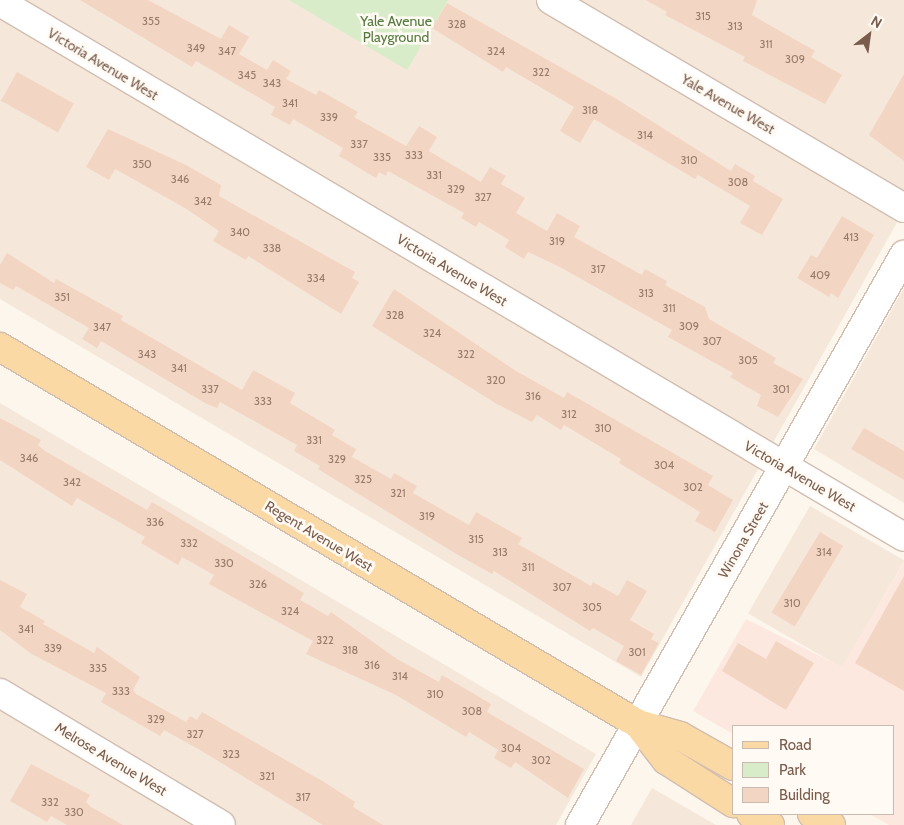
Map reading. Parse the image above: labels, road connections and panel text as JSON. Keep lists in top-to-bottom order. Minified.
{"streets":{"main road":["Regent Avenue West"],"street":["Victoria Avenue West","Yale Avenue West","Winona Street","Melrose Avenue West"]},"crossings":[["Victoria Avenue West","Winona Street"],["Regent Avenue West","Winona Street"]],"parks":["Yale Avenue Playground"],"house_numbers":["315","355","328","313","311","349","347","324","309","322","345","343","341","318","339","314","337","333","335","310","350","331","346","308","329","327","342","340","413","319","338","317","409","334","313","351","311","328","309","347","324","307","343","322","305","341","320","337","301","316","333","312","310","331","346","329","304","325","342","302","321","319","336","315","332","313","314","330","311","326","307","310","305","324","341","322","339","318","301","316","335","314","333","310","308","329","327","304","323","302","321","317","332","330"],"legend":["Road","Park","Building"],"north":"top right"}
